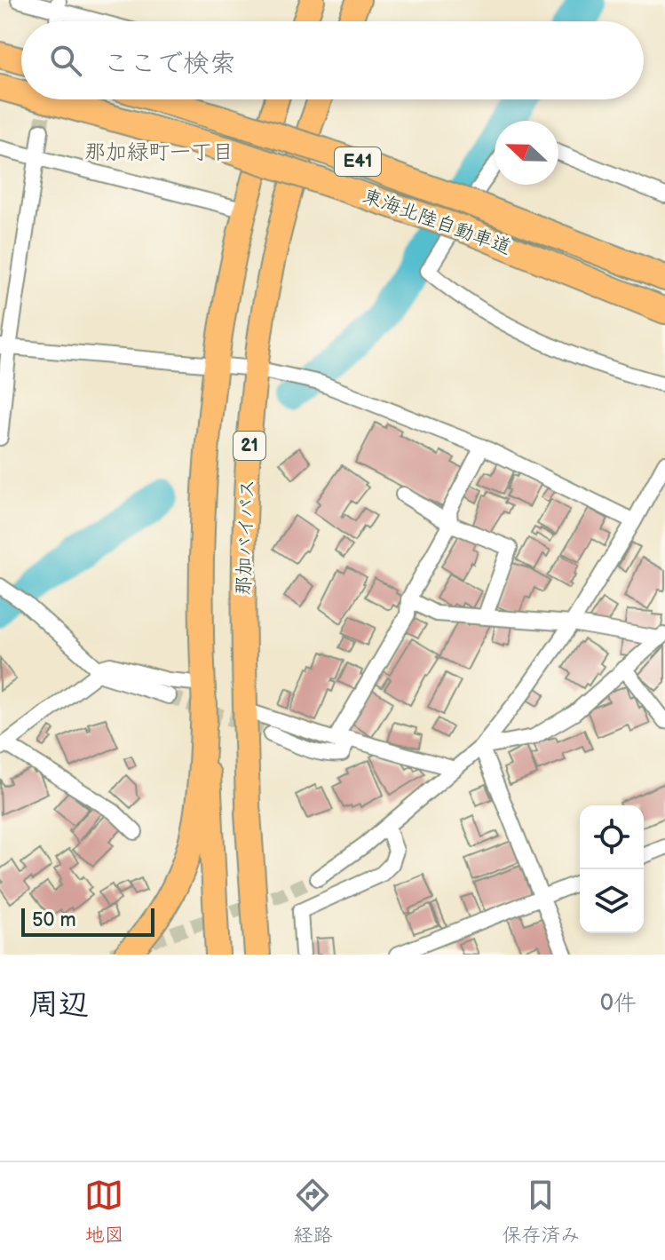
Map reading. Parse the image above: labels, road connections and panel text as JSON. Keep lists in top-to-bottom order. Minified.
{"streets":{"highway":["E41","東海北陸自動車道","21","那加バイパス"]},"districts":["那加緑町一丁目"],"scale_bar":"50 m","north":"left","page":{"search":"ここで検索","scale":"50 m","heading":["周辺","0件"],"nav":["地図","経路","保存済み"]}}
